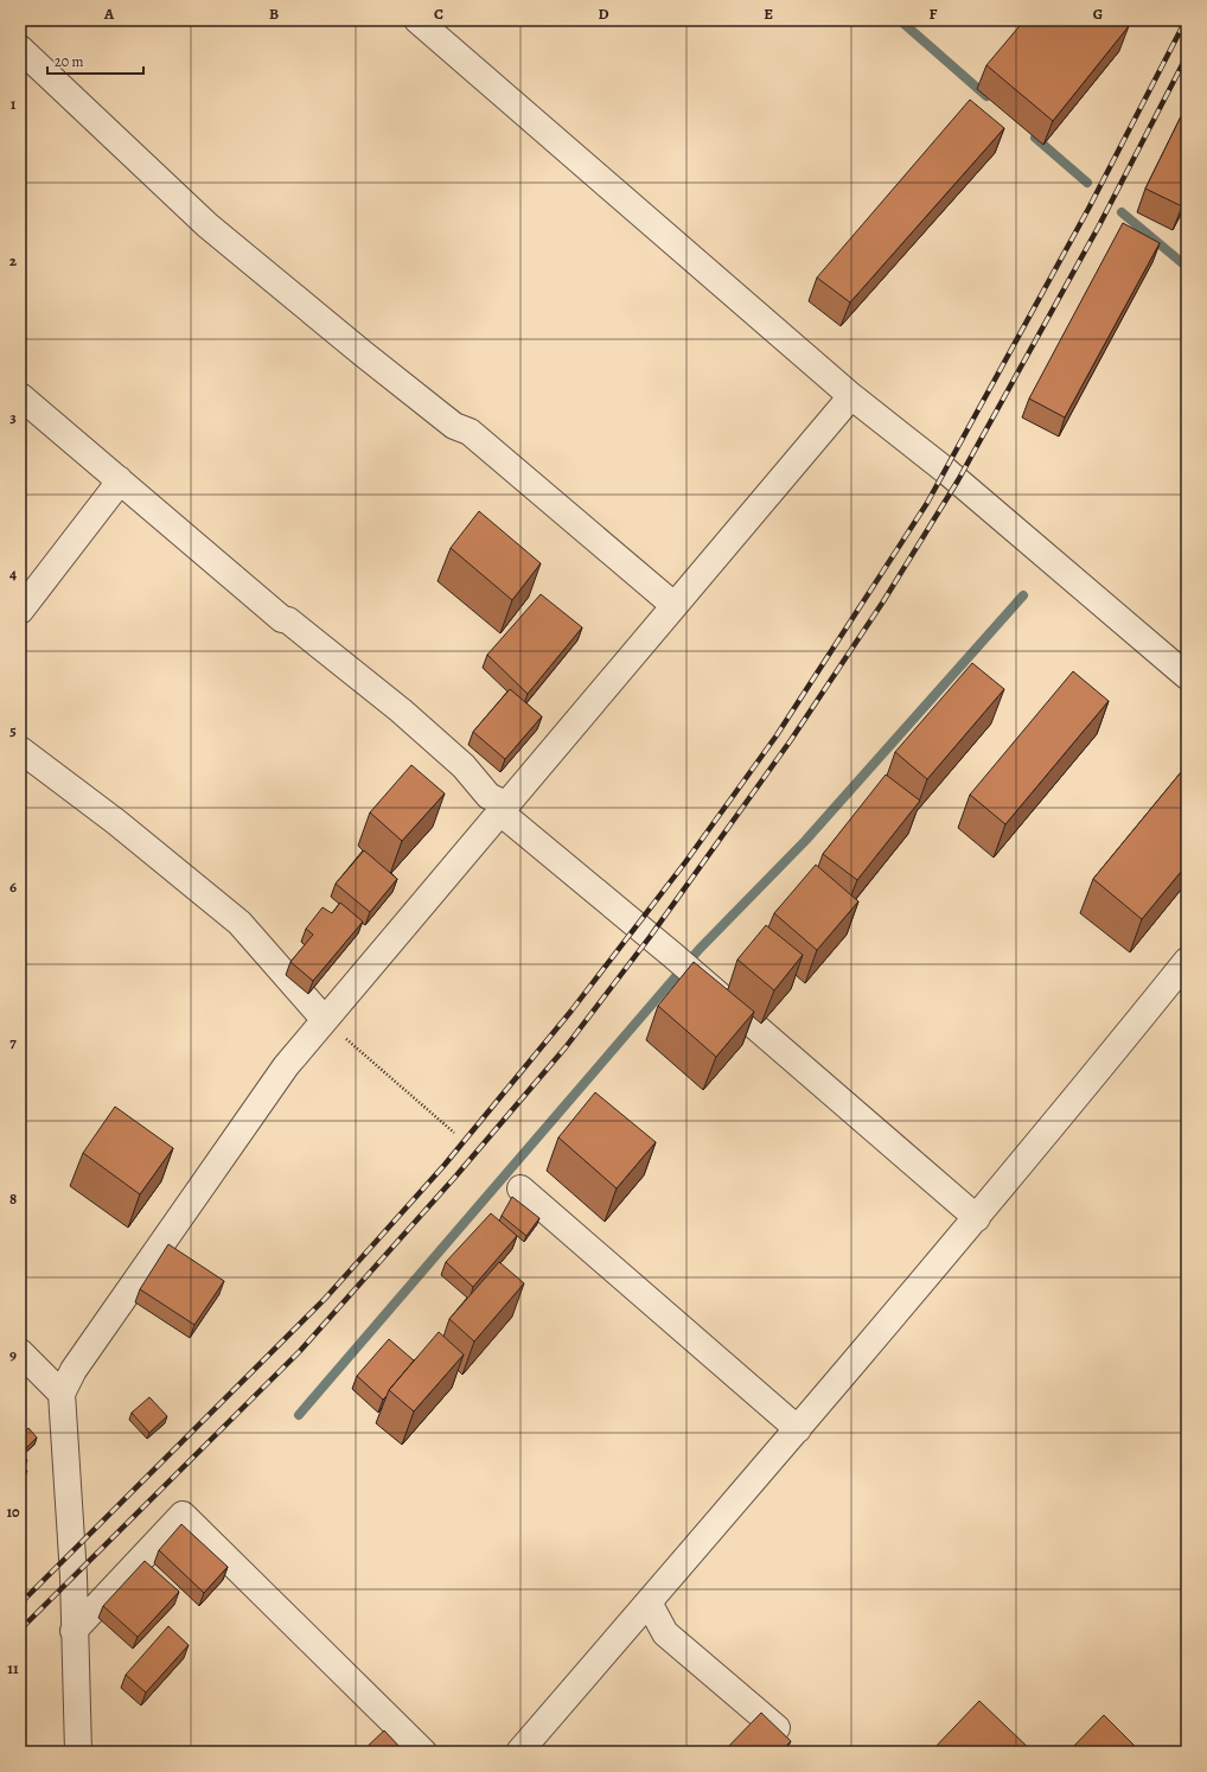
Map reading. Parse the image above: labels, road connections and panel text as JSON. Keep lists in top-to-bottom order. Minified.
{"scale_bar":"20 m","grid":{"columns":["A","B","C","D","E","F","G"],"rows":["1","2","3","4","5","6","7","8","9","10","11"]}}
